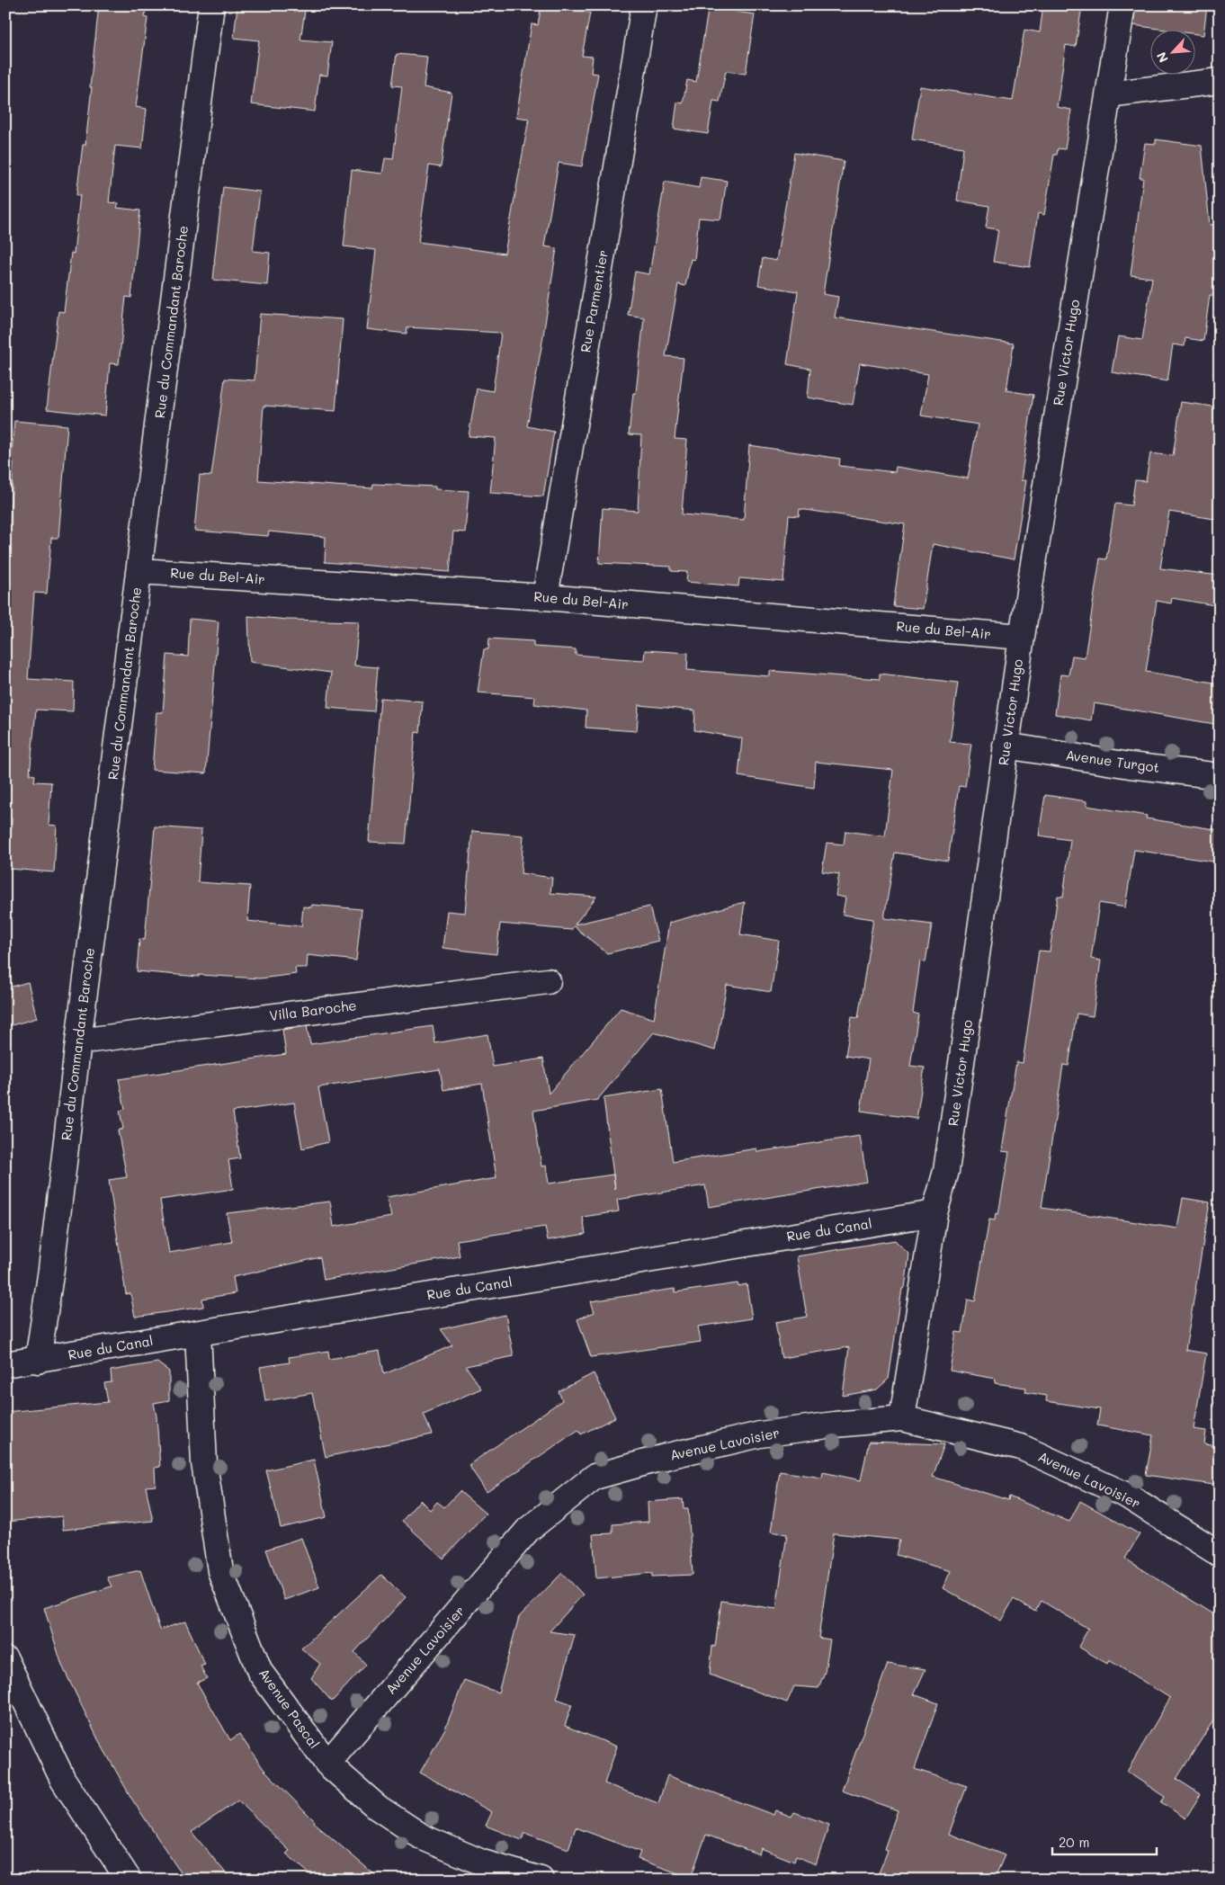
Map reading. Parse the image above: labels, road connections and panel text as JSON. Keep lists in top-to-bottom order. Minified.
{"streets":{"street":["Rue Parmentier","Rue du Commandant Baroche","Rue Victor Hugo","Rue du Bel-Air","Avenue Turgot","Villa Baroche","Rue du Canal","Avenue Lavoisier","Avenue Pascal"]},"crossings":[["Rue Parmentier","Rue du Bel-Air"],["Rue du Commandant Baroche","Rue du Bel-Air"],["Rue du Commandant Baroche","Villa Baroche"],["Rue du Commandant Baroche","Rue du Canal"],["Rue Victor Hugo","Rue du Bel-Air"],["Rue Victor Hugo","Avenue Turgot"],["Rue Victor Hugo","Rue du Canal"],["Rue Victor Hugo","Avenue Lavoisier"],["Rue du Canal","Avenue Pascal"],["Avenue Lavoisier","Avenue Pascal"]],"scale_bar":"20 m","north":"bottom left"}
